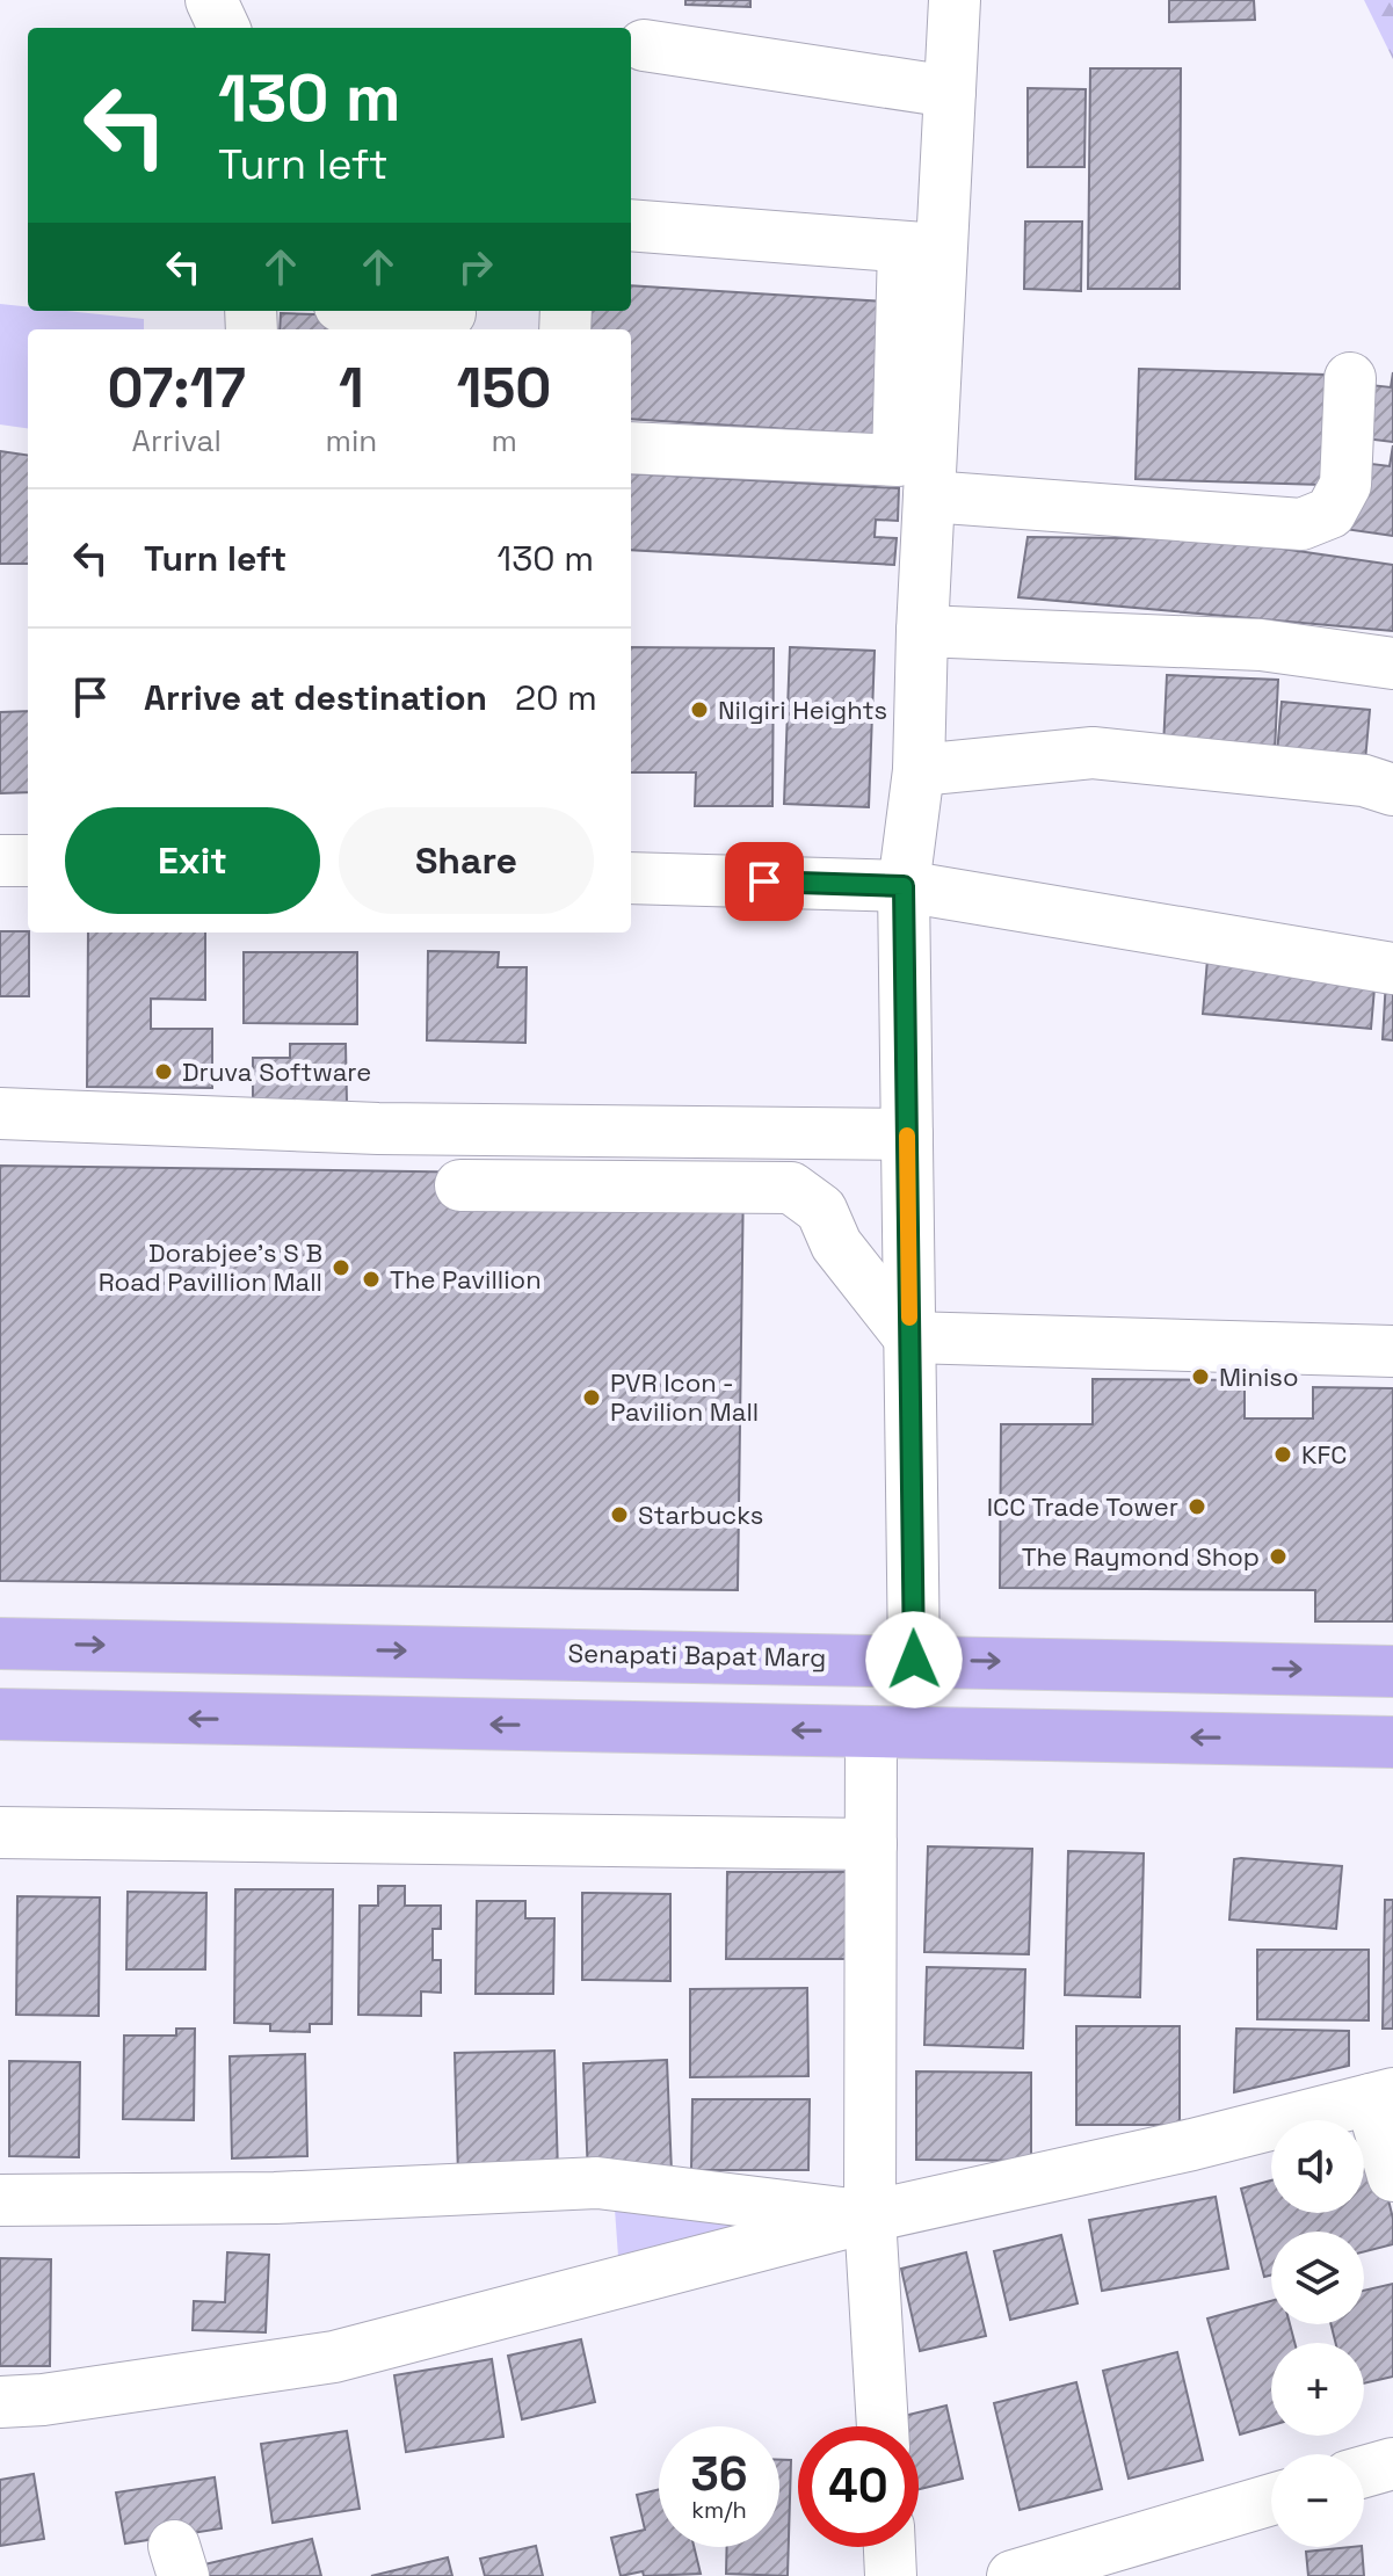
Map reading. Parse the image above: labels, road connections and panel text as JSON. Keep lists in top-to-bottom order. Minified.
{"streets":{"main road":["Senapati Bapat Marg"]},"places":["Nilgiri Heights","Druva Software","Dorabjee's S B Road Pavillion Mall","The Pavillion","Miniso","PVR Icon - Pavilion Mall","KFC","ICC Trade Tower","Starbucks","The Raymond Shop"],"page":{"turn":["130 m","Turn left"],"eta":["07:17","Arrival","1","min","150","m"],"list":[{"name":"Turn left","value":"130 m"},{"name":"Arrive at destination","value":"20 m"}],"buttons":["Exit","Share"],"map_buttons":["+","−"],"speed":"36 km/h","limit":"40"}}
